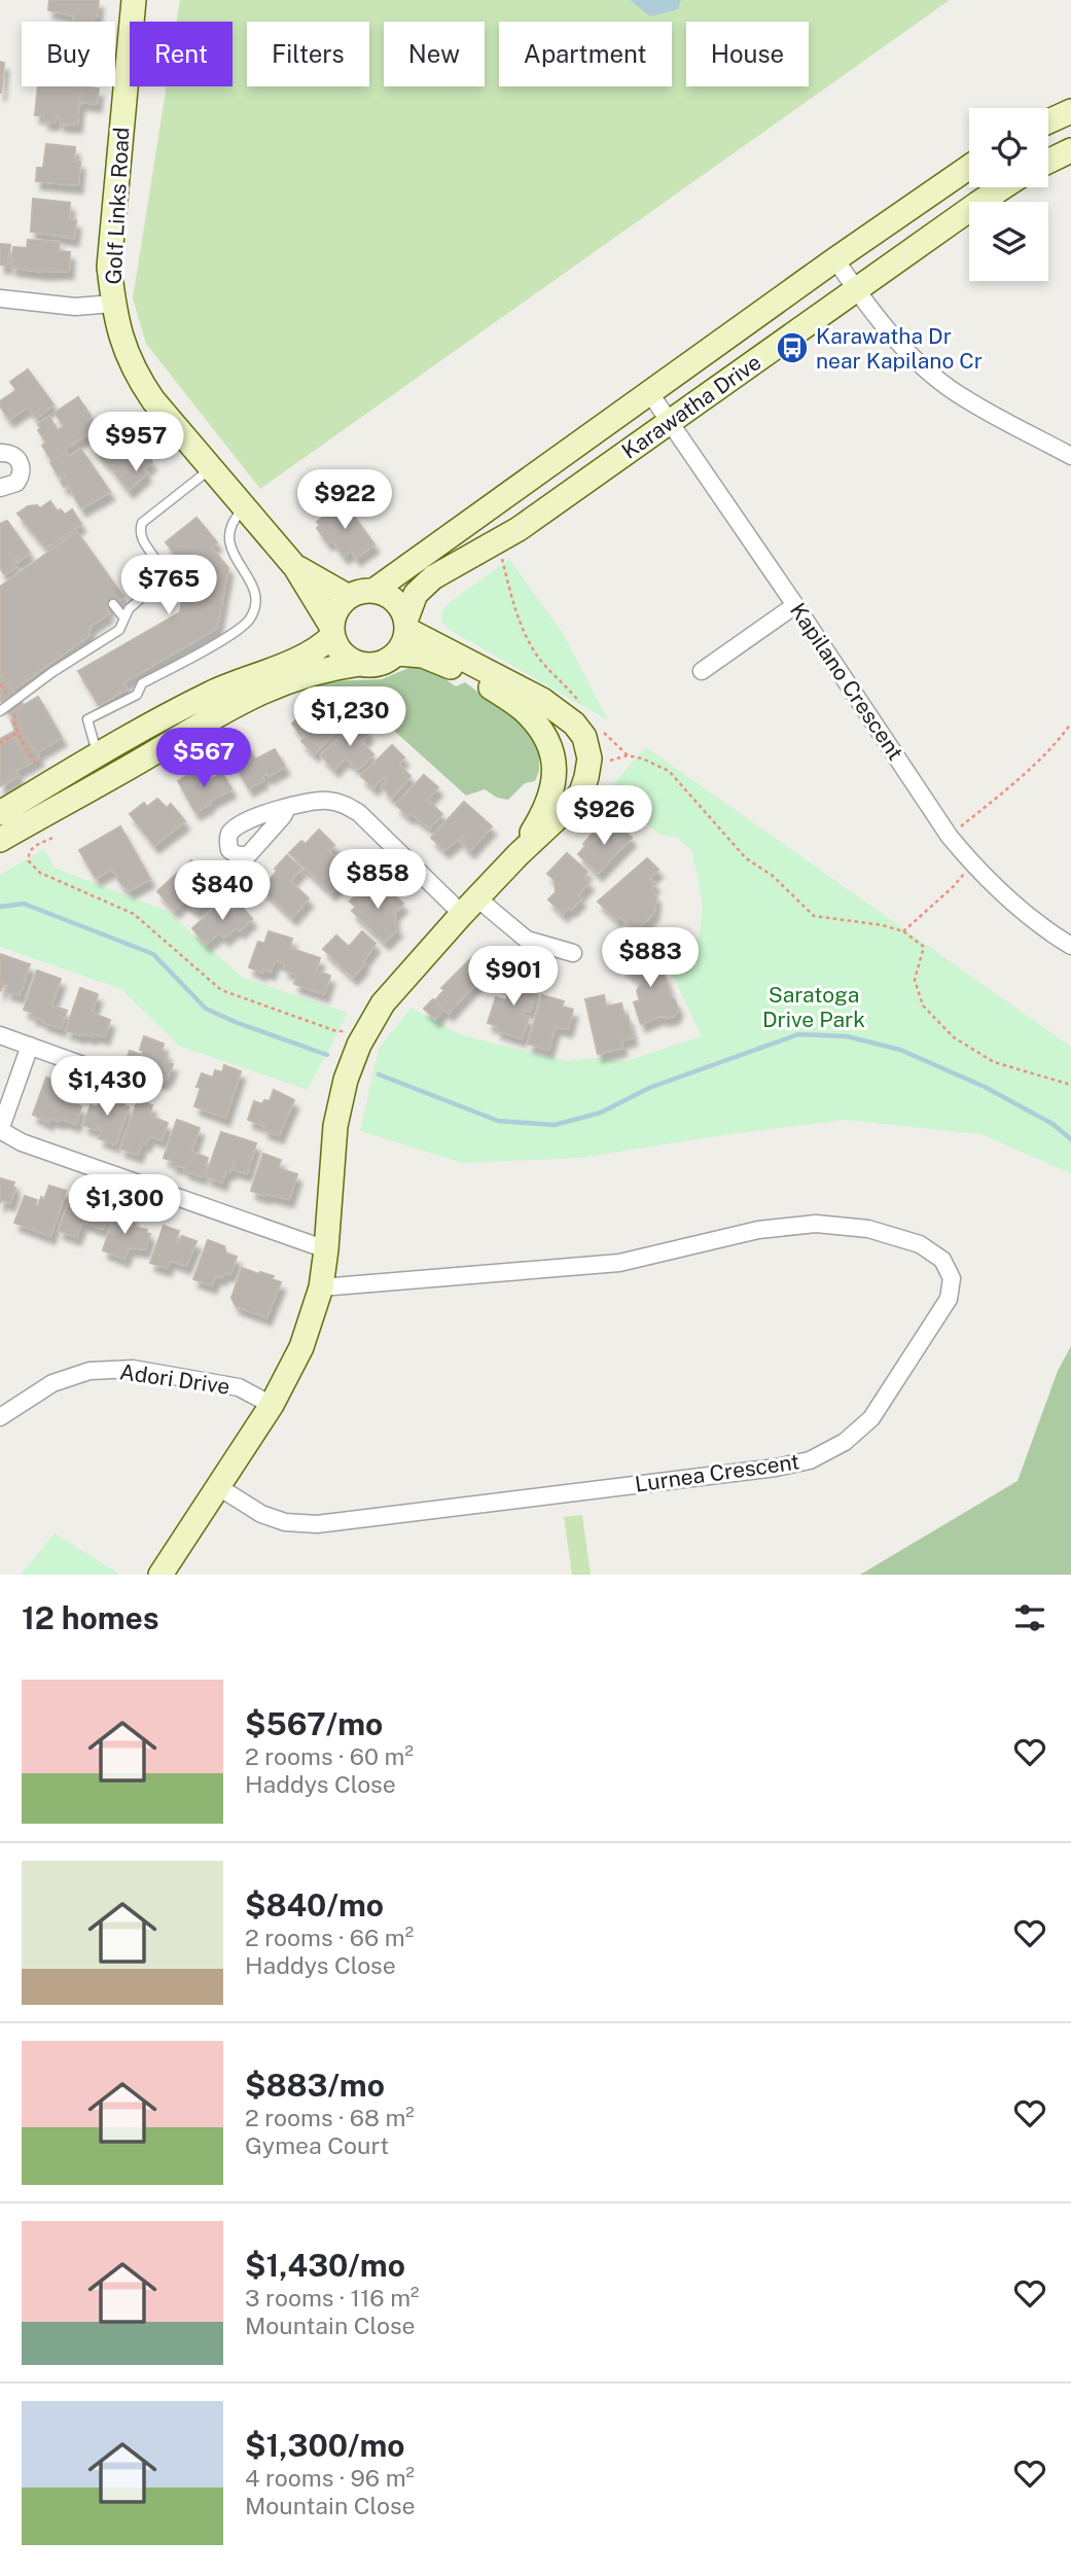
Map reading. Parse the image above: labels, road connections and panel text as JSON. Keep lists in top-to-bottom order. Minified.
{"streets":{"main road":["Golf Links Road","Karawatha Drive"],"street":["Kapilano Crescent","Adori Drive","Lurnea Crescent"]},"crossings":[["Golf Links Road","Karawatha Drive"],["Karawatha Drive","Kapilano Crescent"]],"parks":["Saratoga Drive Park"],"places":{"bus stop":["Karawatha Dr near Kapilano Cr"]},"page":{"chip":["Buy","Rent","Filters","New","Apartment","House"],"price":["$957","$922","$765","$1,230","$567","$926","$858","$840","$883","$901","$1,430","$1,300"],"heading":"12 homes","list":[{"name":"$567/mo","note":"2 rooms · 60 m² · Haddys Close"},{"name":"$840/mo","note":"2 rooms · 66 m² · Haddys Close"},{"name":"$883/mo","note":"2 rooms · 68 m² · Gymea Court"},{"name":"$1,430/mo","note":"3 rooms · 116 m² · Mountain Close"},{"name":"$1,300/mo","note":"4 rooms · 96 m² · Mountain Close"}]}}
